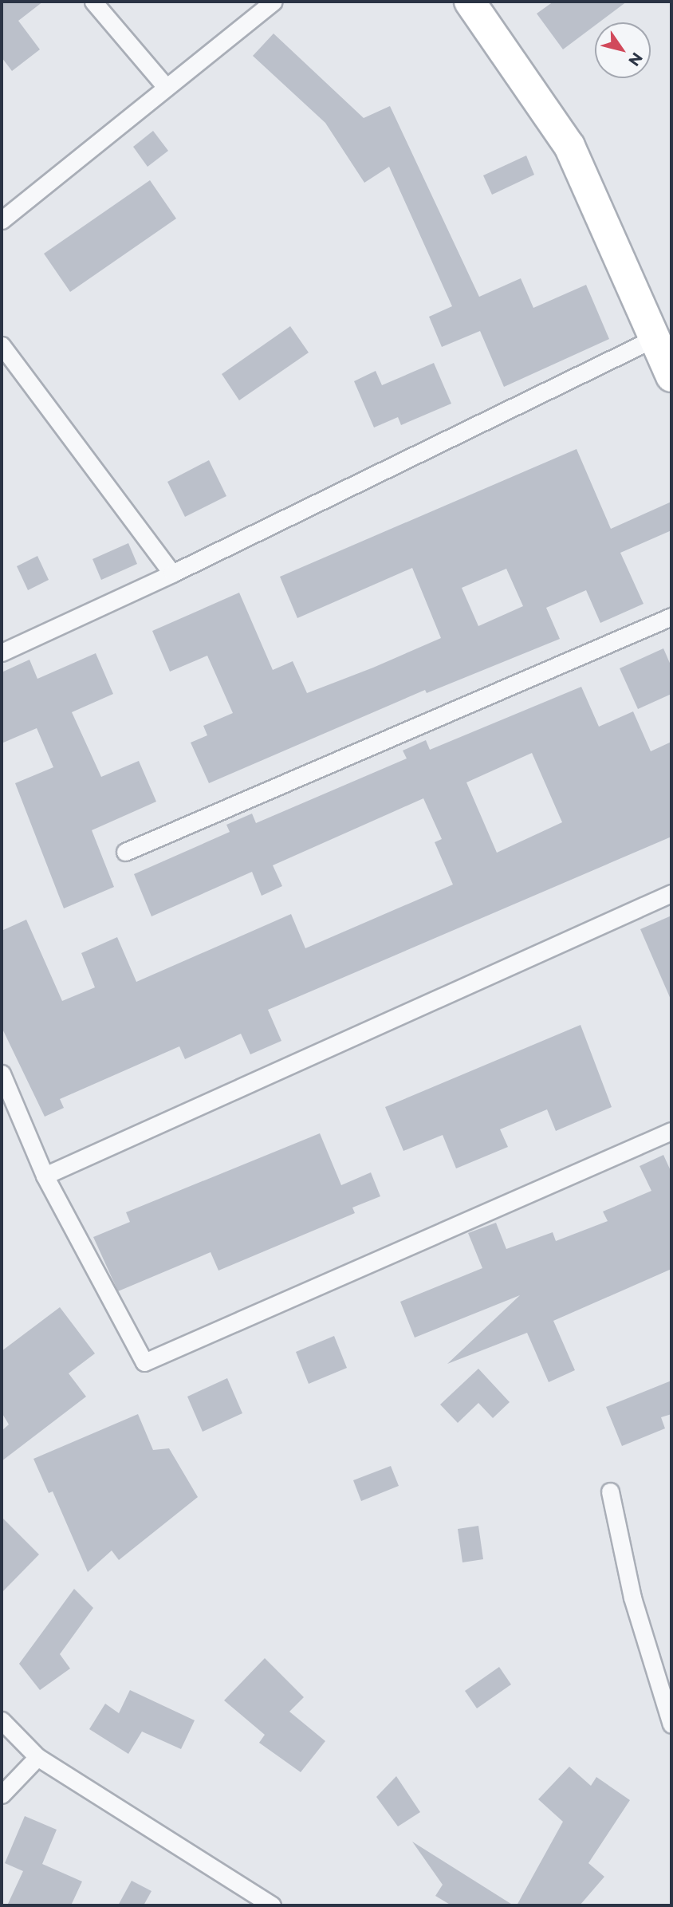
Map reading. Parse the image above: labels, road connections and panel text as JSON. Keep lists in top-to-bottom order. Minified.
{"north":"bottom right"}
